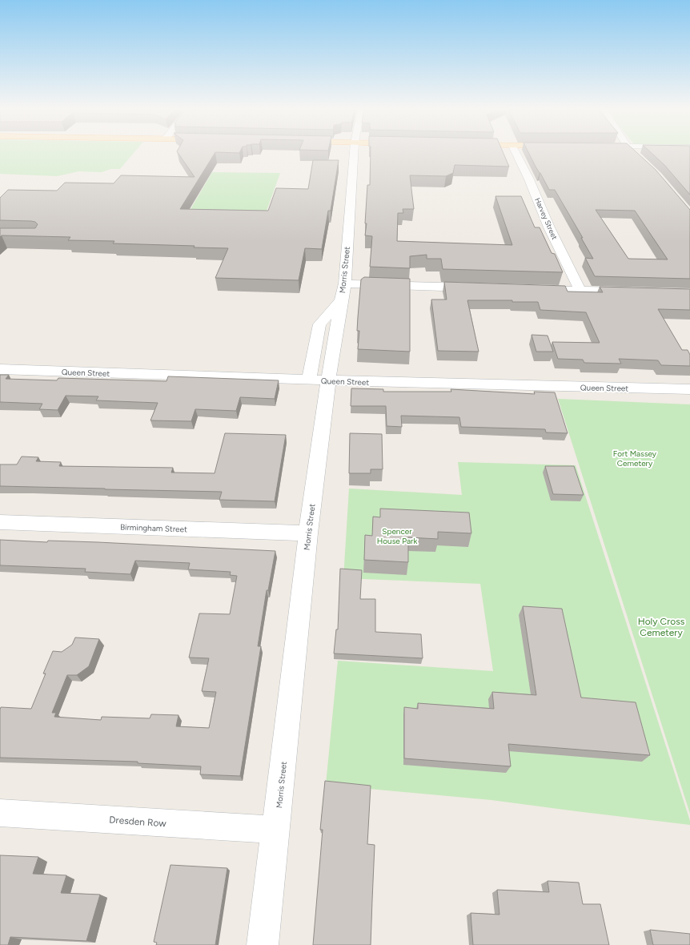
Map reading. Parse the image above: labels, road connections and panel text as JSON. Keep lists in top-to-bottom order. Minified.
{"streets":{"street":["Harvey Street","Morris Street","Queen Street","Birmingham Street","Dresden Row"]},"crossings":[["Morris Street","Queen Street"],["Morris Street","Birmingham Street"],["Morris Street","Dresden Row"]],"parks":["Fort Massey Cemetery","Spencer House Park","Holy Cross Cemetery"]}
